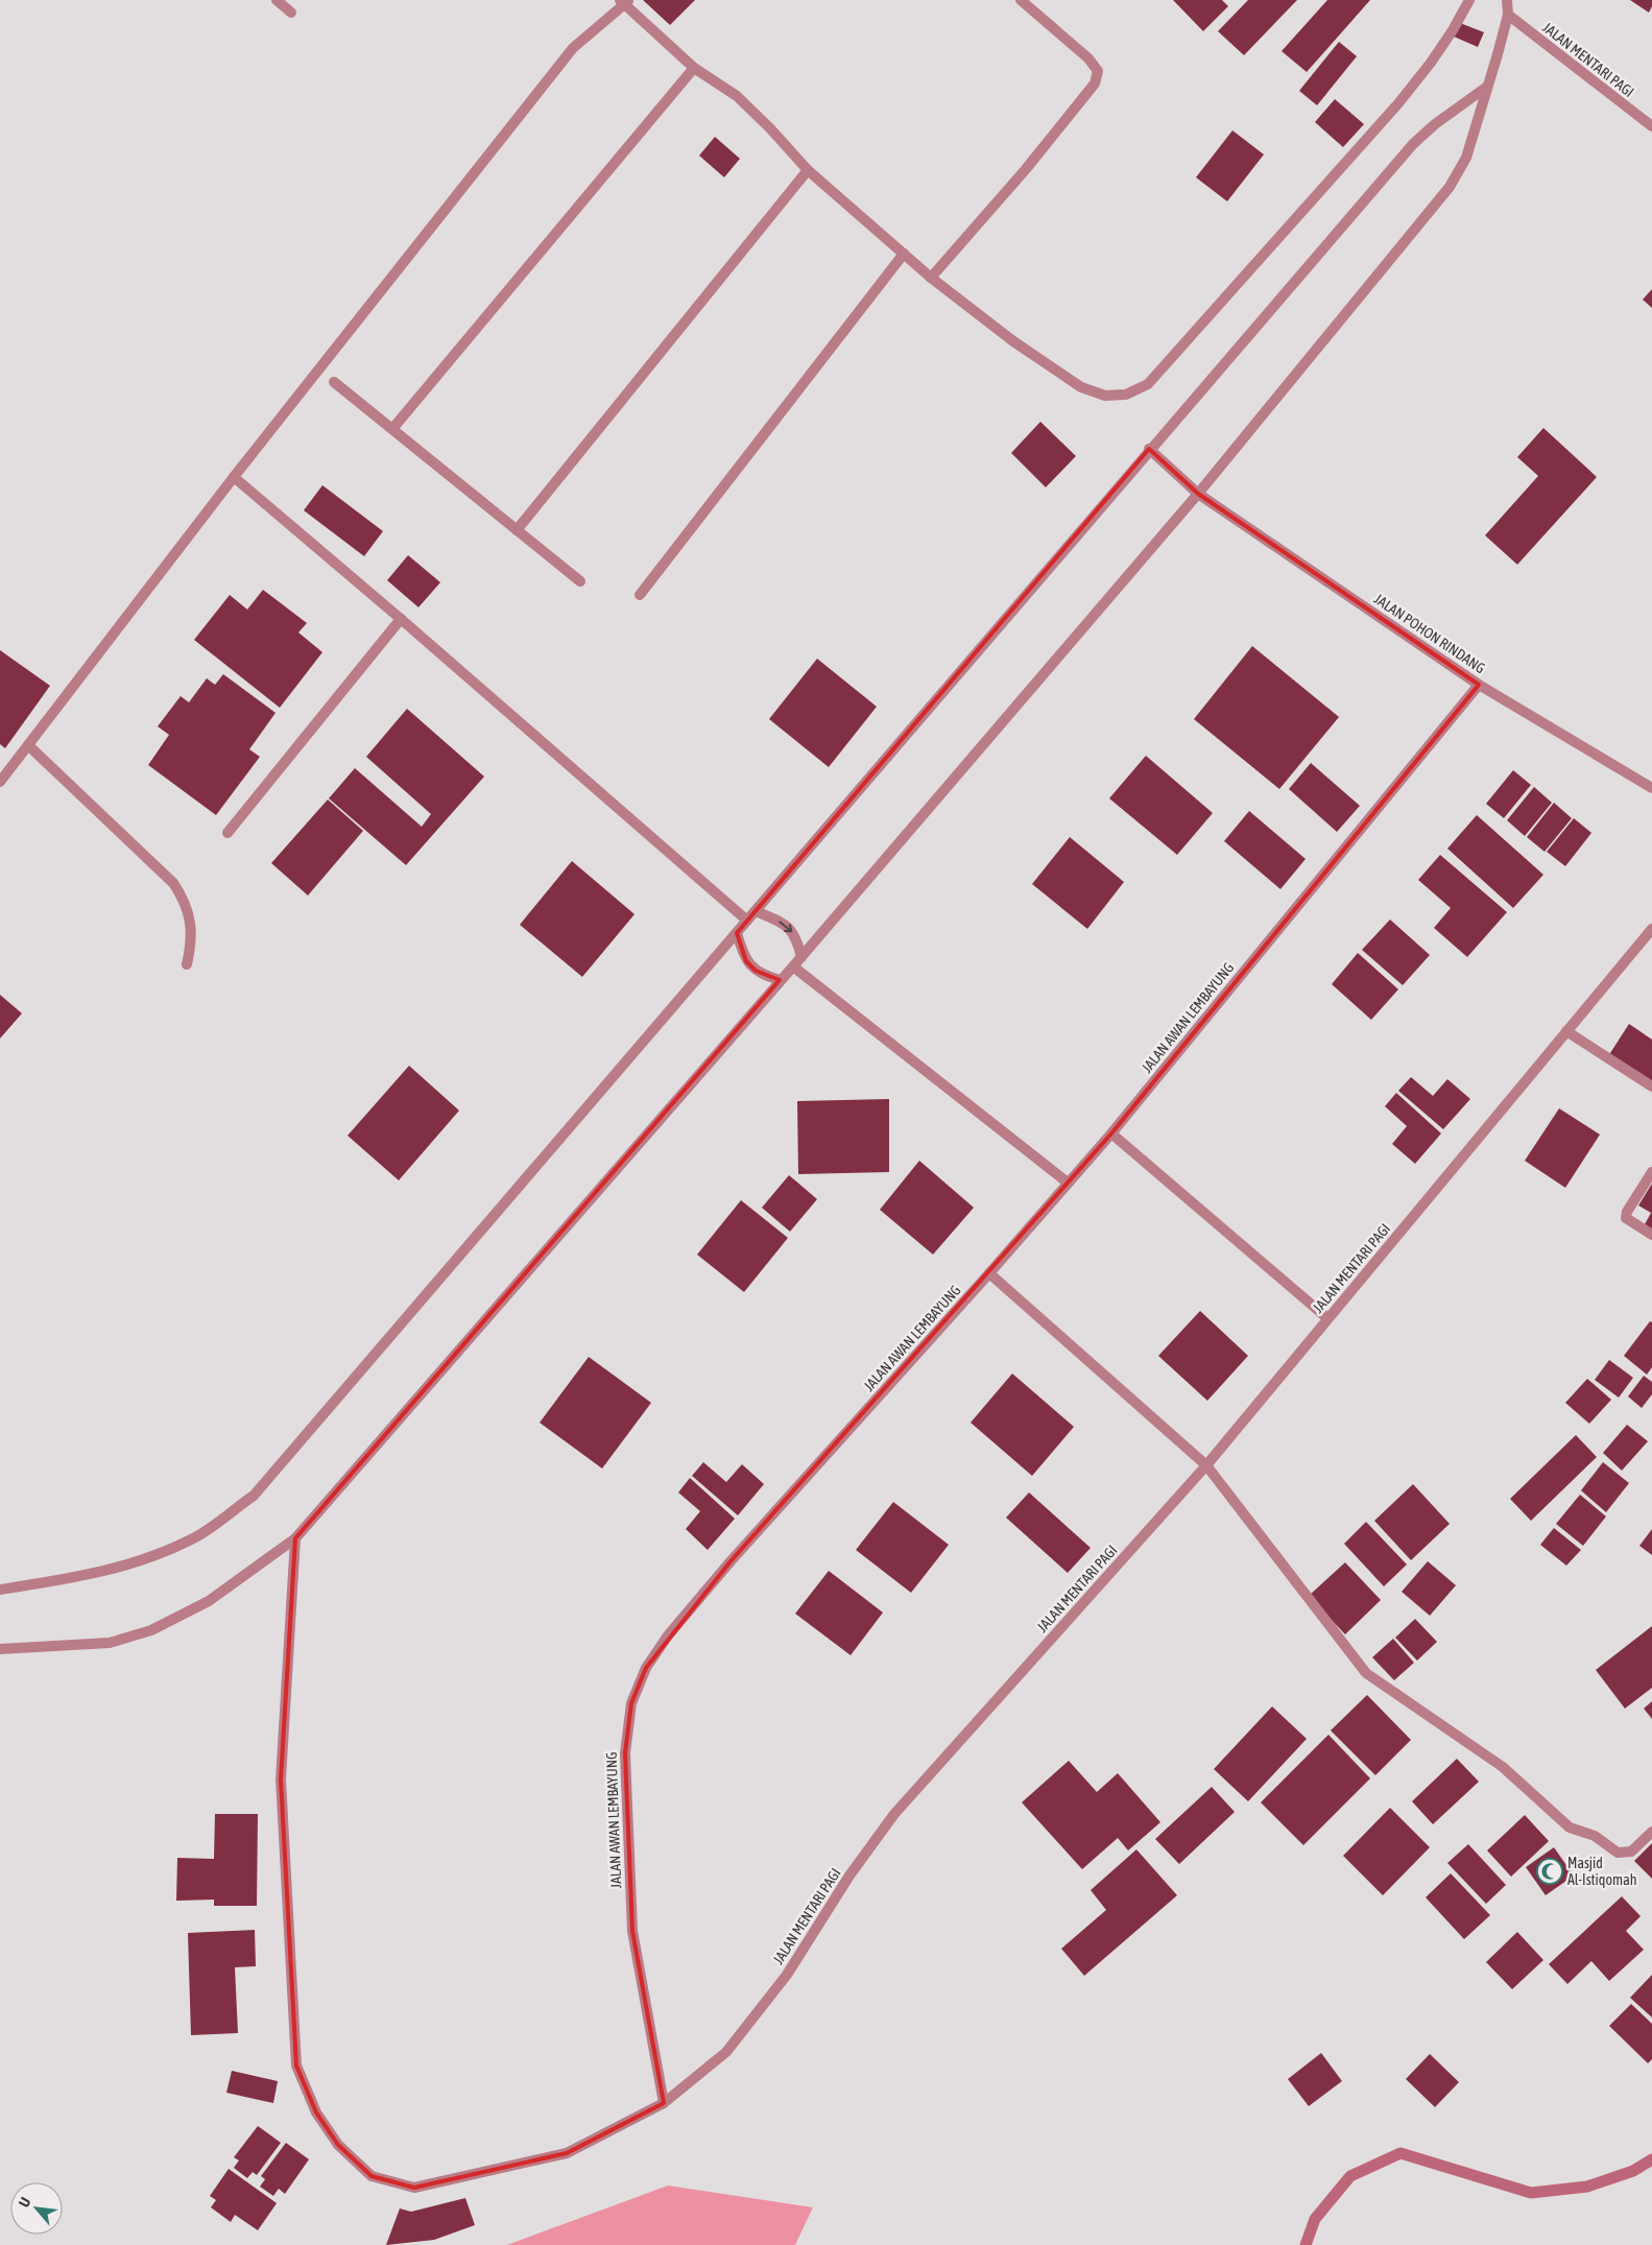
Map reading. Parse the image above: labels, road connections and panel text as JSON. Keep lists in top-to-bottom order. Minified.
{"streets":{"street":["JALAN MENTARI PAGI","JALAN POHON RINDANG","JALAN AWAN LEMBAYUNG"]},"crossings":[["JALAN MENTARI PAGI","JALAN AWAN LEMBAYUNG"],["JALAN POHON RINDANG","JALAN AWAN LEMBAYUNG"]],"places":{"mosque":["Masjid Al-Istiqomah"]},"north":"top left"}
